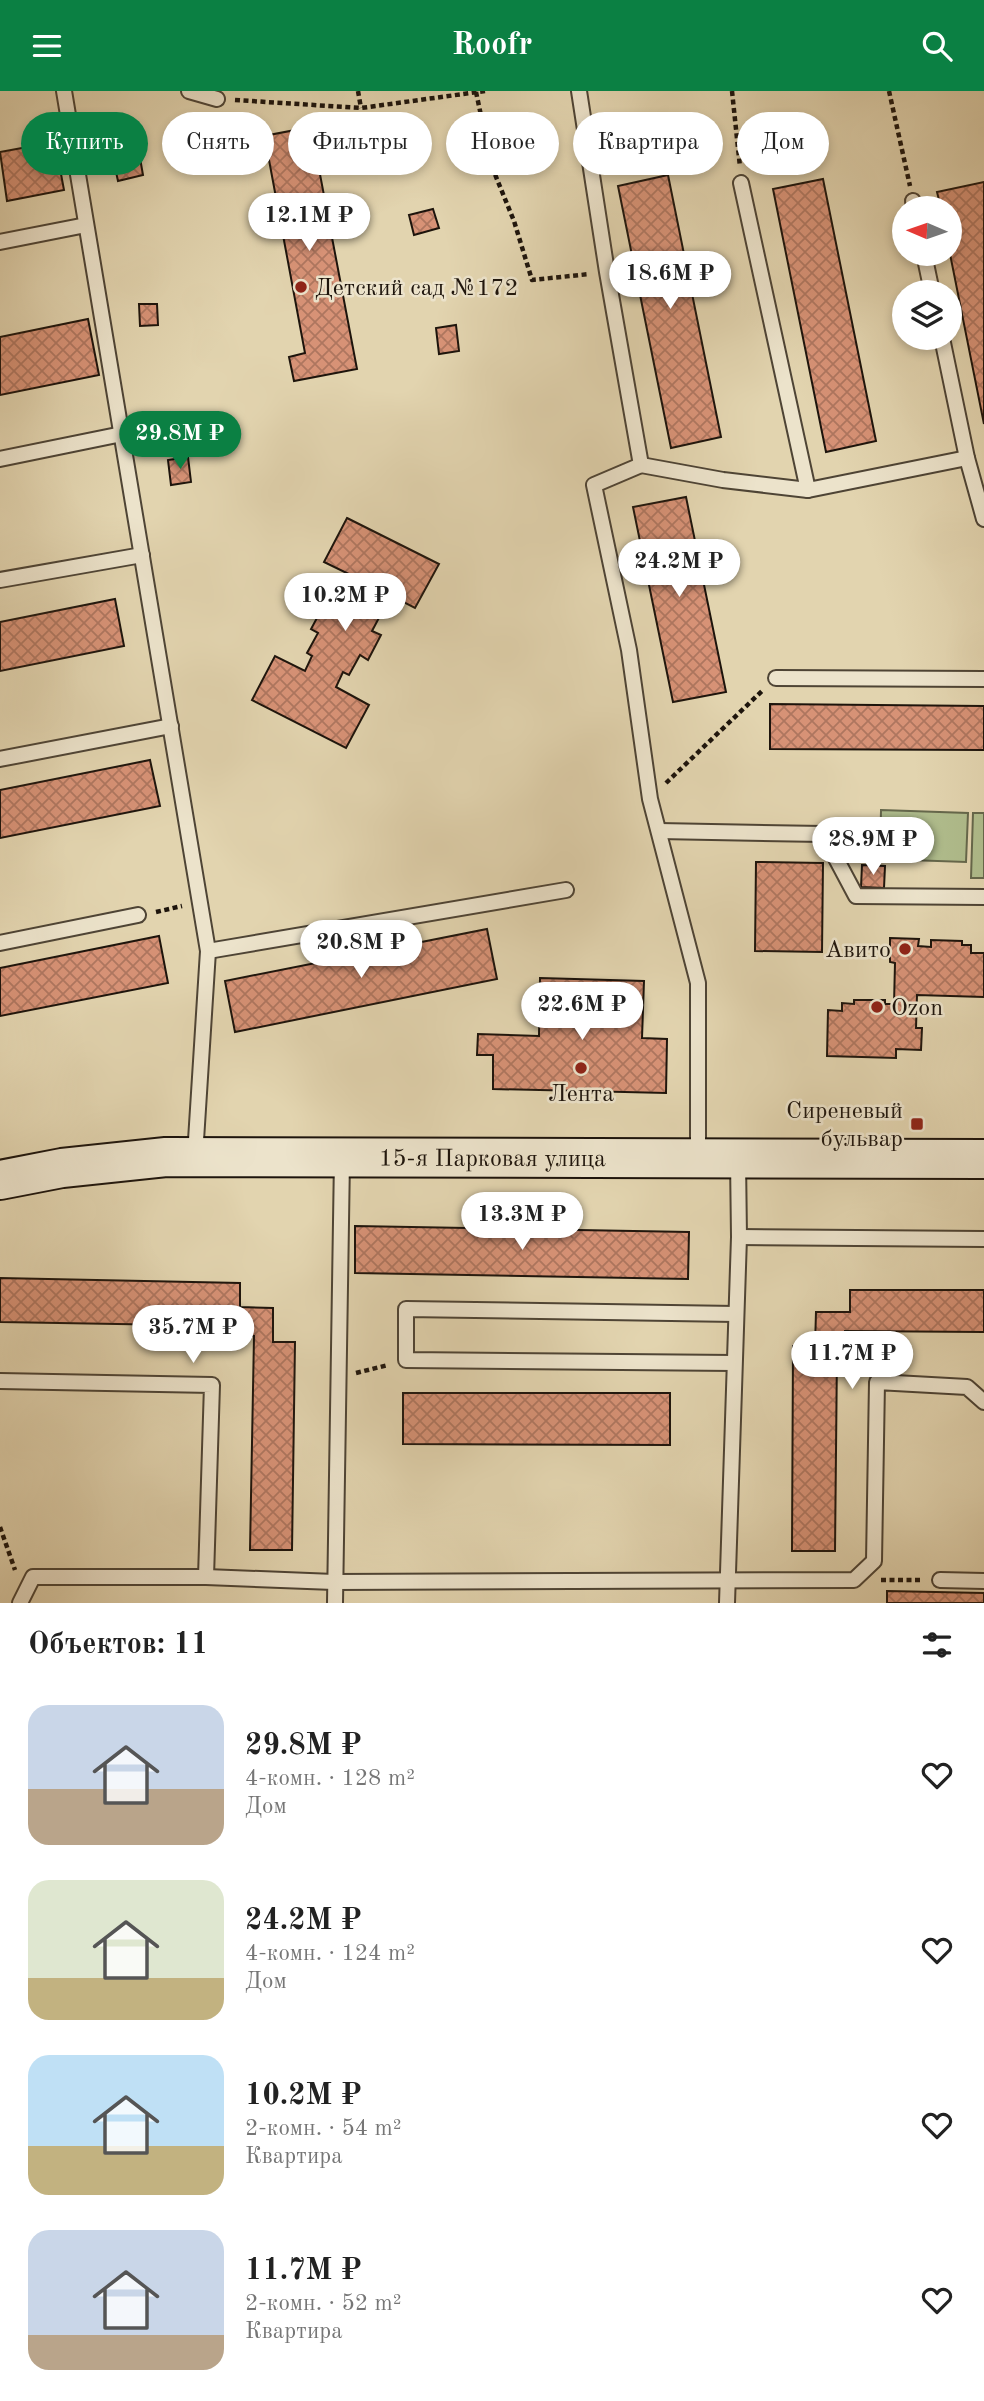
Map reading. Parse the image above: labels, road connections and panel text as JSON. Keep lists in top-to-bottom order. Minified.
{"streets":{"street":["15-я Парковая улица"]},"places":{"other":["Детский сад №172","Авито","Ozon","Лента"],"transit":["Сиреневый бульвар"]},"north":"left","page":{"header":"Roofr","chip":["Купить","Снять","Фильтры","Новое","Квартира","Дом"],"price":["12.1M ₽","18.6M ₽","29.8M ₽","24.2M ₽","10.2M ₽","28.9M ₽","20.8M ₽","22.6M ₽","13.3M ₽","35.7M ₽","11.7M ₽"],"heading":"Объектов: 11","list":[{"name":"29.8M ₽","note":"4-комн. · 128 m² · Дом"},{"name":"24.2M ₽","note":"4-комн. · 124 m² · Дом"},{"name":"10.2M ₽","note":"2-комн. · 54 m² · Квартира"},{"name":"11.7M ₽","note":"2-комн. · 52 m² · Квартира"}]}}
